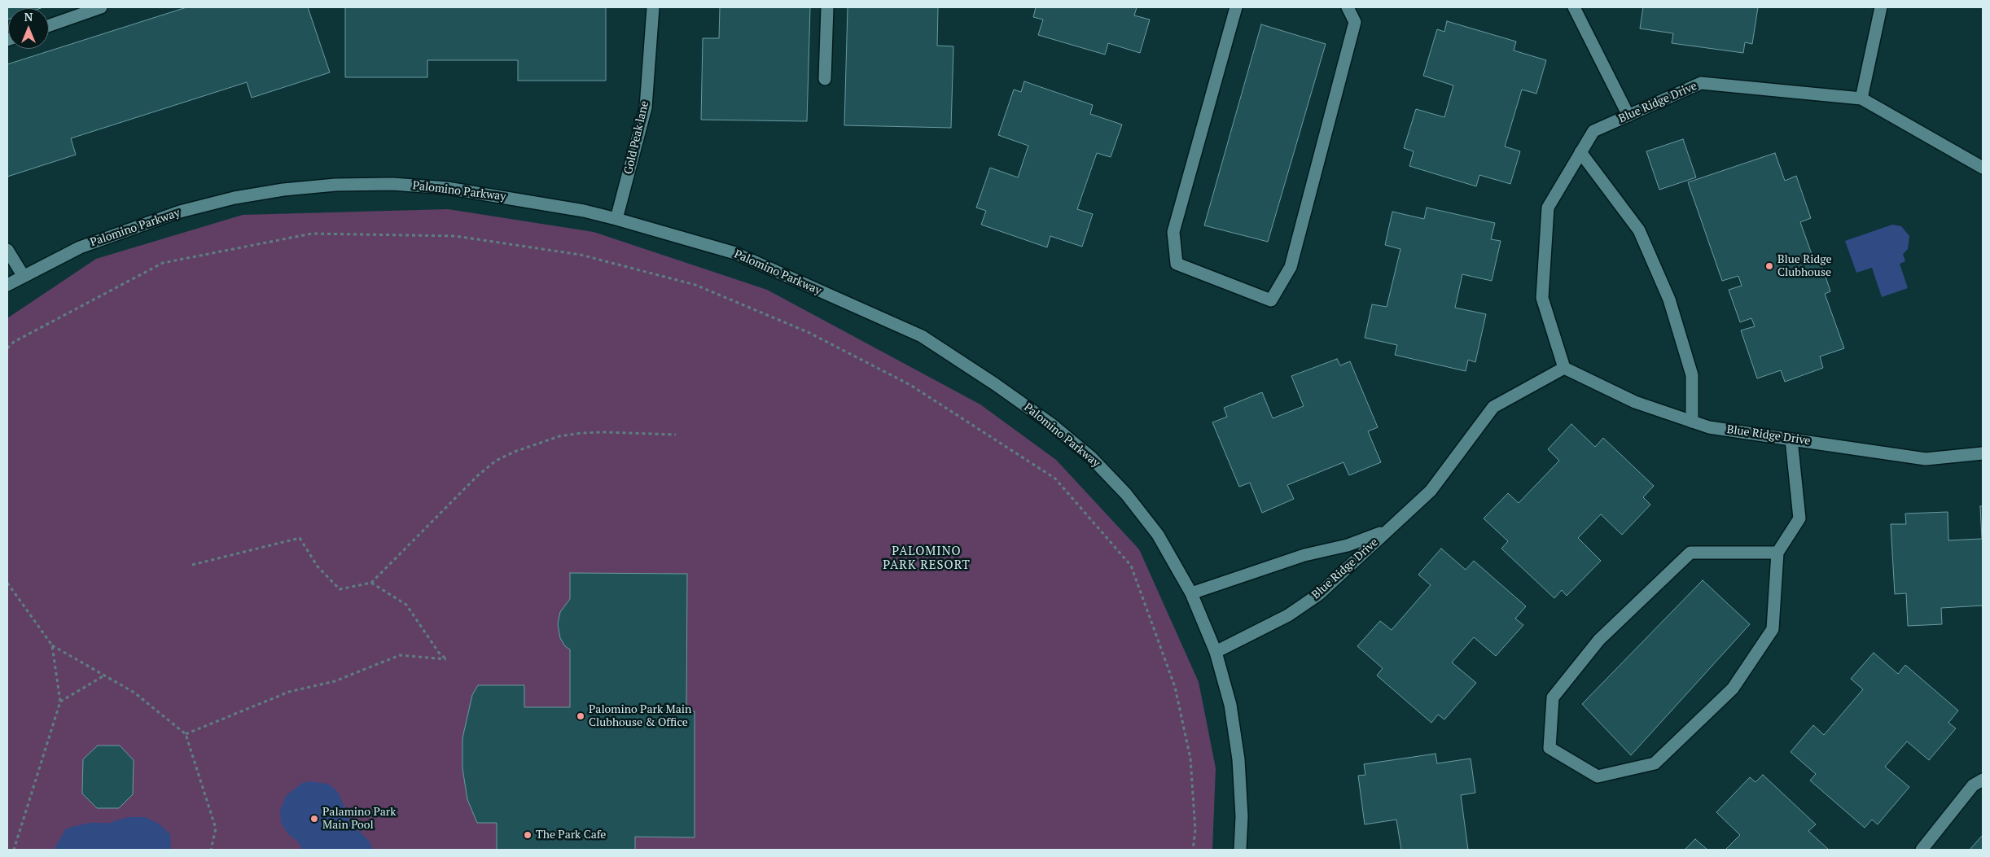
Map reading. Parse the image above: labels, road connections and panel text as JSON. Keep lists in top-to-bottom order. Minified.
{"streets":{"street":["Blue Ridge Drive","Gold Peak lane","Palomino Parkway"]},"crossings":[["Blue Ridge Drive","Palomino Parkway"],["Gold Peak lane","Palomino Parkway"]],"districts":["PALOMINO PARK RESORT"],"places":["Blue Ridge Clubhouse","Palomino Park Main Clubhouse & Office","Palamino Park Main Pool","The Park Cafe"],"north":"top"}
